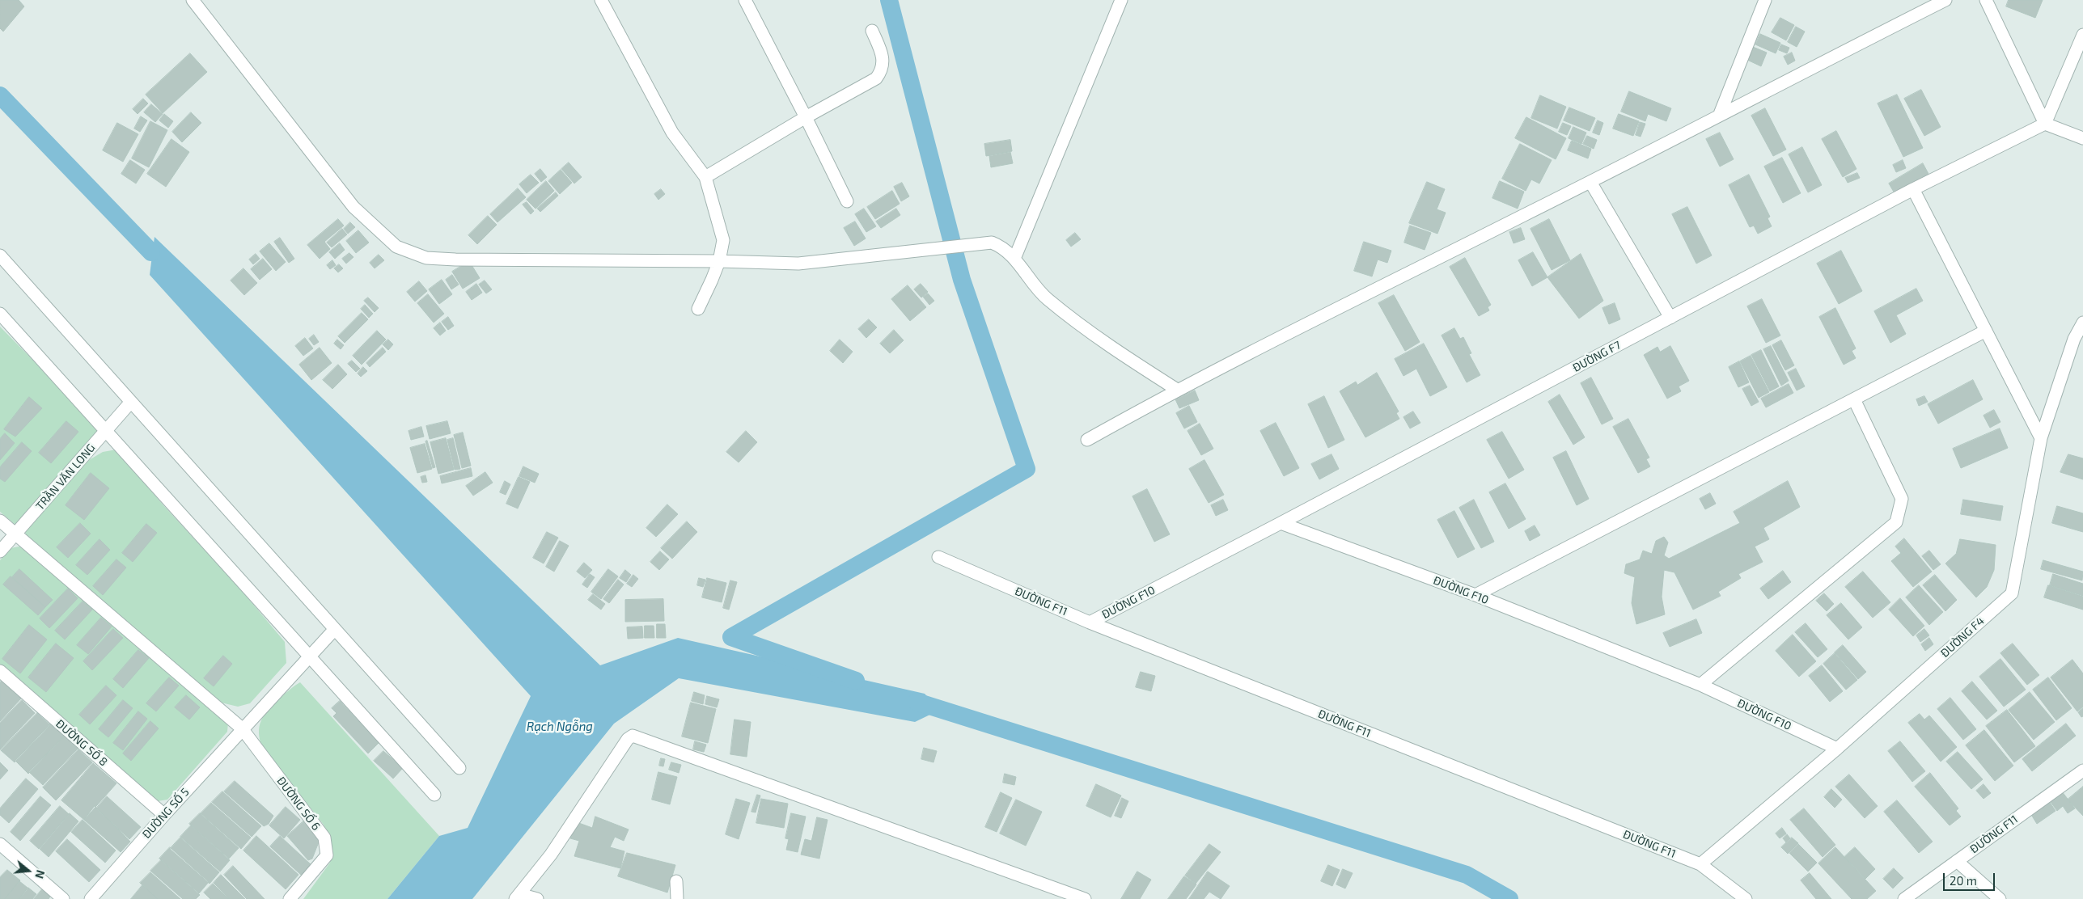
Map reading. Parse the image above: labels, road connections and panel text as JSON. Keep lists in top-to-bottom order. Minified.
{"streets":{"street":["ĐƯỜNG F7","TRẦN VĂN LONG","ĐƯỜNG F10","ĐƯỜNG F11","ĐƯỜNG F4","ĐƯỜNG SỐ 8","ĐƯỜNG SỐ 6","ĐƯỜNG SỐ 5"]},"crossings":[["ĐƯỜNG F7","ĐƯỜNG F10"],["TRẦN VĂN LONG","ĐƯỜNG SỐ 6"],["ĐƯỜNG F10","ĐƯỜNG F11"],["ĐƯỜNG F10","ĐƯỜNG F4"],["ĐƯỜNG F11","ĐƯỜNG F4"],["ĐƯỜNG SỐ 8","ĐƯỜNG SỐ 5"],["ĐƯỜNG SỐ 6","ĐƯỜNG SỐ 5"]],"water":["Rạch Ngỗng"],"scale_bar":"20 m","north":"right"}
